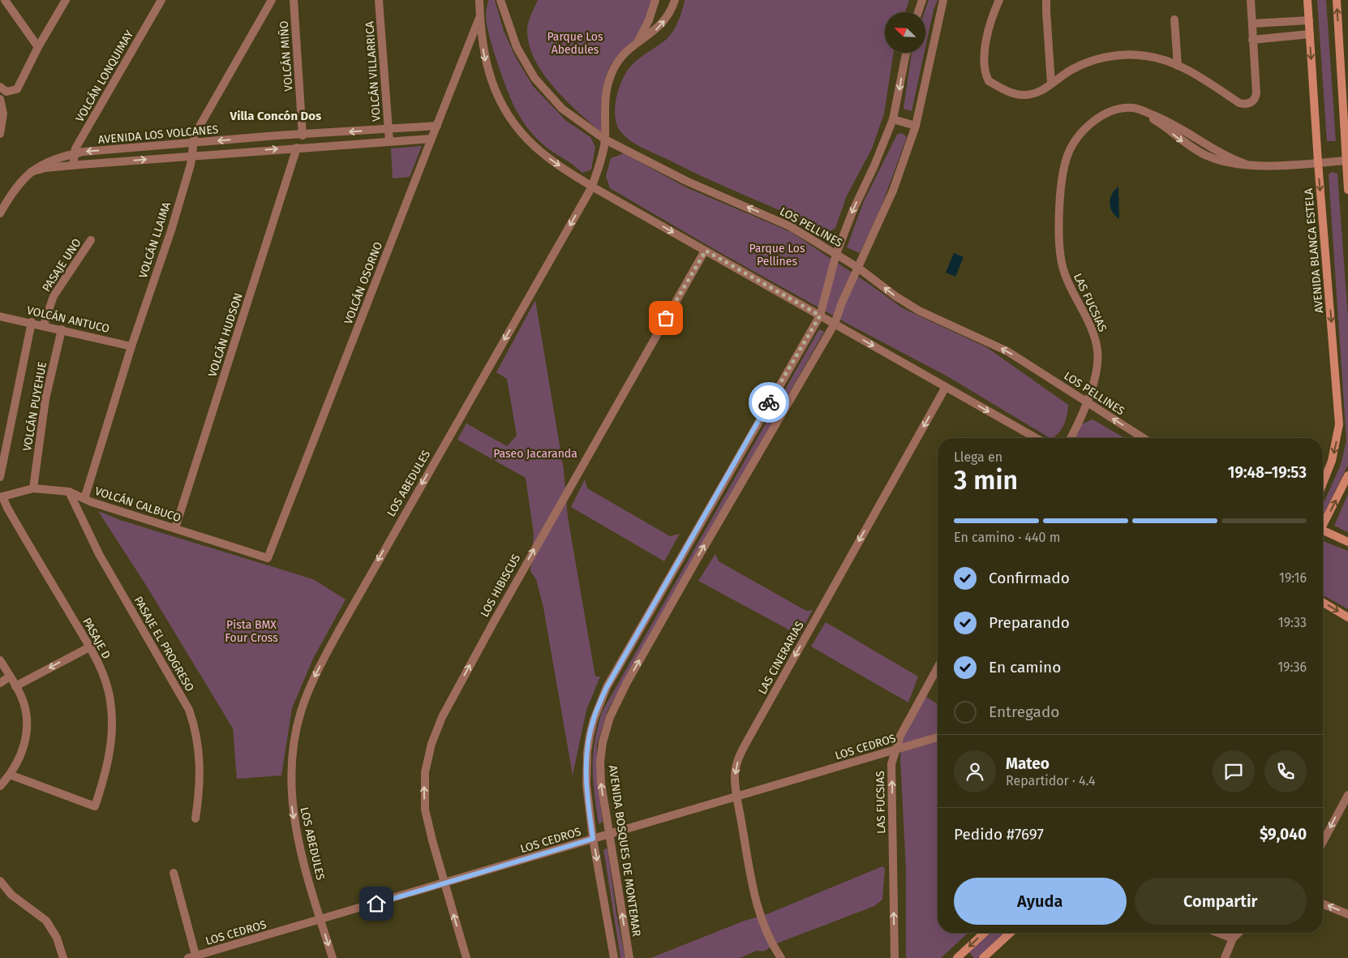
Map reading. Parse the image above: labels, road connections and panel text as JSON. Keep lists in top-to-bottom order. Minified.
{"streets":{"main road":["AVENIDA BLANCA ESTELA"],"street":["VOLCÁN MIÑO","VOLCÁN VILLARRICA","VOLCÁN LONQUIMAY","AVENIDA LOS VOLCANES","LOS PELLINES","VOLCÁN LLAIMA","PASAJE UNO","VOLCÁN OSORNO","LAS FUCSIAS","VOLCÁN ANTUCO","VOLCÁN HUDSON","VOLCÁN PUYEHUE","LOS ABEDULES","VOLCÁN CALBUCO","LOS HIBISCUS","PASAJE D","PASAJE EL PROGRESO","LAS CINERARIAS","LOS CEDROS","AVENIDA BOSQUES DE MONTEMAR"]},"crossings":[["VOLCÁN MIÑO","AVENIDA LOS VOLCANES"],["VOLCÁN VILLARRICA","AVENIDA LOS VOLCANES"],["VOLCÁN LONQUIMAY","AVENIDA LOS VOLCANES"],["AVENIDA LOS VOLCANES","VOLCÁN LLAIMA"],["AVENIDA LOS VOLCANES","VOLCÁN OSORNO"],["AVENIDA LOS VOLCANES","VOLCÁN HUDSON"],["LOS PELLINES","LAS FUCSIAS"],["LOS PELLINES","LOS ABEDULES"],["LOS PELLINES","AVENIDA BOSQUES DE MONTEMAR"],["VOLCÁN LLAIMA","VOLCÁN ANTUCO"],["VOLCÁN LLAIMA","VOLCÁN CALBUCO"],["AVENIDA BLANCA ESTELA","LAS FUCSIAS"],["PASAJE UNO","VOLCÁN ANTUCO"],["VOLCÁN OSORNO","VOLCÁN CALBUCO"],["LAS FUCSIAS","LOS CEDROS"],["VOLCÁN ANTUCO","VOLCÁN PUYEHUE"],["VOLCÁN HUDSON","VOLCÁN CALBUCO"],["VOLCÁN PUYEHUE","VOLCÁN CALBUCO"],["LOS ABEDULES","LOS CEDROS"],["VOLCÁN CALBUCO","PASAJE D"],["VOLCÁN CALBUCO","PASAJE EL PROGRESO"],["LOS HIBISCUS","LOS CEDROS"],["LAS CINERARIAS","LOS CEDROS"],["LOS CEDROS","AVENIDA BOSQUES DE MONTEMAR"]],"one_way":["LOS ABEDULES","LOS HIBISCUS","LAS CINERARIAS"],"districts":["Villa Concón Dos"],"parks":["Parque Los Abedules","Parque Los Pellines","Paseo Jacaranda","Pista BMX Four Cross"],"north":"top left","page":{"heading":["3 min","Llega en","19:48–19:53"],"panel":["Mateo","Repartidor · 4.4","Pedido #7697","$9,040"],"bar":"En camino · 440 m","list":[["Confirmado","19:16"],["Preparando","19:33"],["En camino","19:36"],"Entregado"],"buttons":["Ayuda","Compartir"]}}
